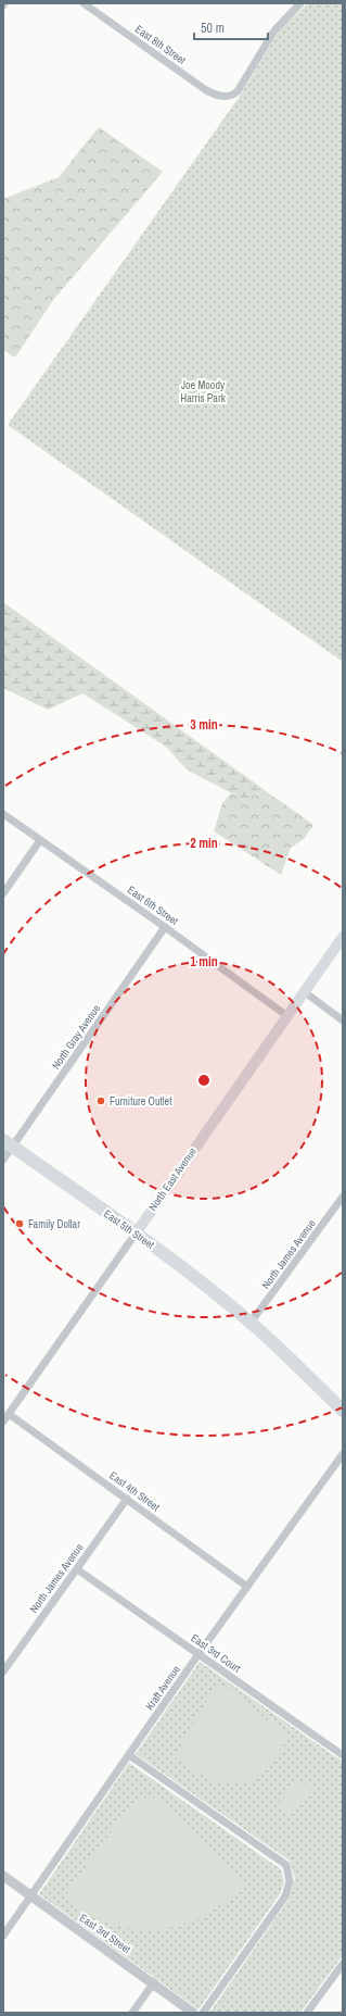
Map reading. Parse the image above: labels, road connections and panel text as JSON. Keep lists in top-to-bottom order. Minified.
{"streets":{"main road":["North East Avenue","East 5th Street"],"street":["East 8th Street","East 6th Street","North Gray Avenue","North James Avenue","East 4th Street","East 3rd Court","Kraft Avenue","East 3rd Street"]},"crossings":[["East 6th Street","North Gray Avenue"],["East 6th Street","North East Avenue"],["North Gray Avenue","East 5th Street"],["North East Avenue","East 5th Street"],["North East Avenue","East 4th Street"],["East 5th Street","North James Avenue"],["North James Avenue","East 4th Street"],["North James Avenue","East 3rd Court"],["East 4th Street","Kraft Avenue"],["East 3rd Court","Kraft Avenue"],["Kraft Avenue","East 3rd Street"]],"parks":["Joe Moody Harris Park"],"places":["Furniture Outlet","Family Dollar"],"scale_bar":"50 m","rings":["3 min","2 min","1 min"]}
